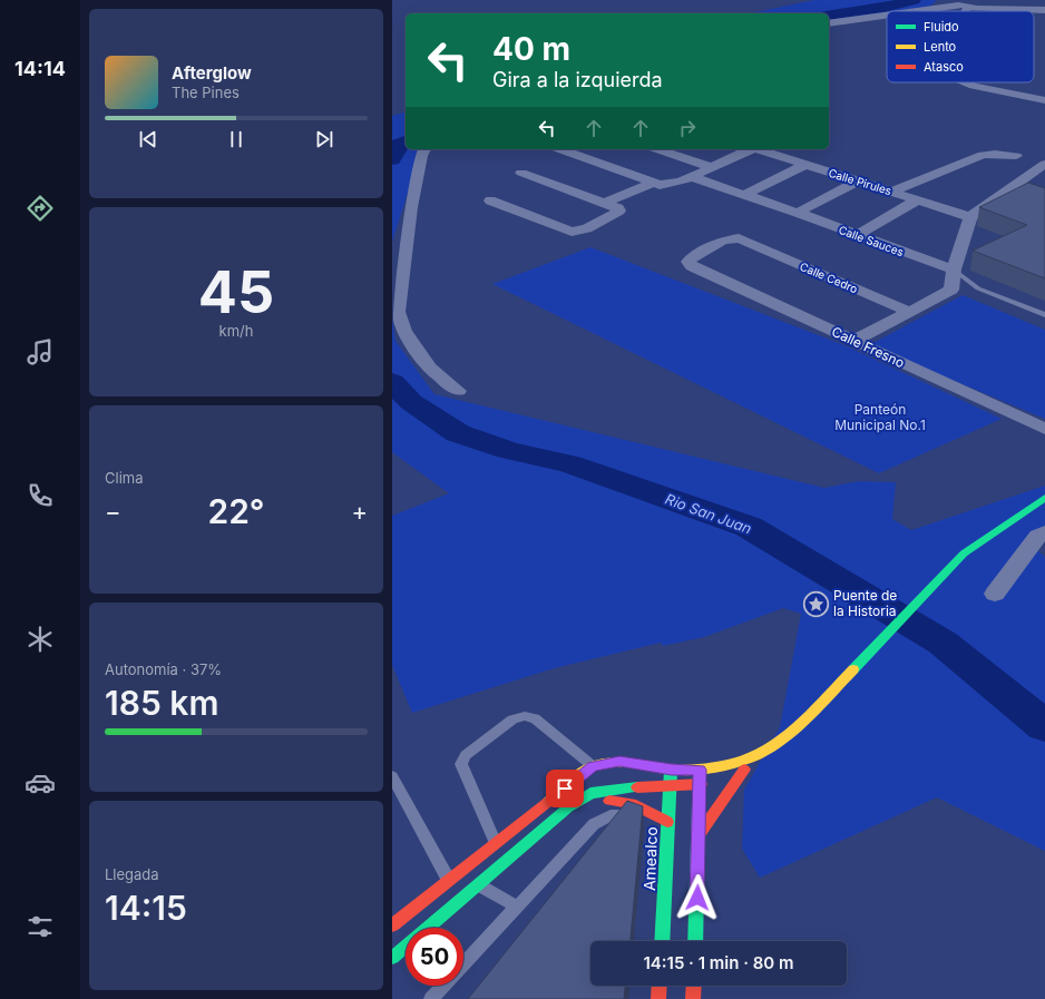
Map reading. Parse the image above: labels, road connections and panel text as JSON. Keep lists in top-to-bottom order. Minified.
{"streets":{"main road":["Amealco"],"street":["Calle Pirules","Calle Sauces","Calle Cedro","Calle Fresno"]},"crossings":[["Calle Cedro","Calle Fresno"]],"water":["Rio San Juan"],"parks":["Panteón Municipal No.1"],"places":{"place":["Puente de la Historia"]},"legend":["Fluido","Lento","Atasco"],"page":{"tabs":"14:14","turn":["40 m","Gira a la izquierda"],"song":["Afterglow","The Pines"],"tile":[["45","km/h"],"Clima",["Autonomía · 37%","185 km"],["Llegada","14:15"]],"heat":["−","22°","+"],"limit":"50","trip":"14:15 · 1 min · 80 m"}}
